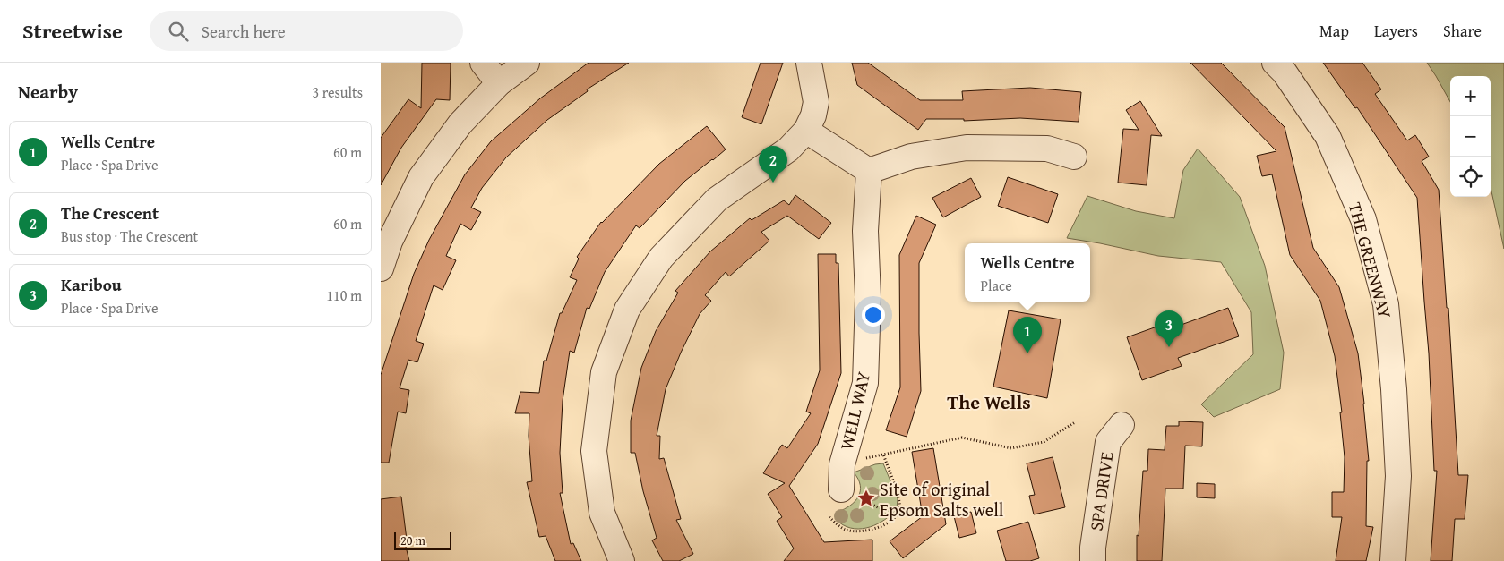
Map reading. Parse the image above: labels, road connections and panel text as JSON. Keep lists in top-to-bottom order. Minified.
{"streets":{"street":["THE GREENWAY","WELL WAY","SPA DRIVE"]},"districts":["The Wells"],"places":{"place":["Site of original Epsom Salts well"]},"scale_bar":"20 m","page":{"header":"Streetwise","search":"Search here","nav":["Map","Layers","Share"],"heading":["Nearby","3 results"],"map_buttons":["+","−"],"list":[{"mark":"1","name":"Wells Centre","note":"Place · Spa Drive","value":"60 m"},{"mark":"2","name":"The Crescent","note":"Bus stop · The Crescent","value":"60 m"},{"mark":"3","name":"Karibou","note":"Place · Spa Drive","value":"110 m"}],"pins":["2","3","1"],"popup":["Wells Centre","Place"],"scale":"20 m"}}
